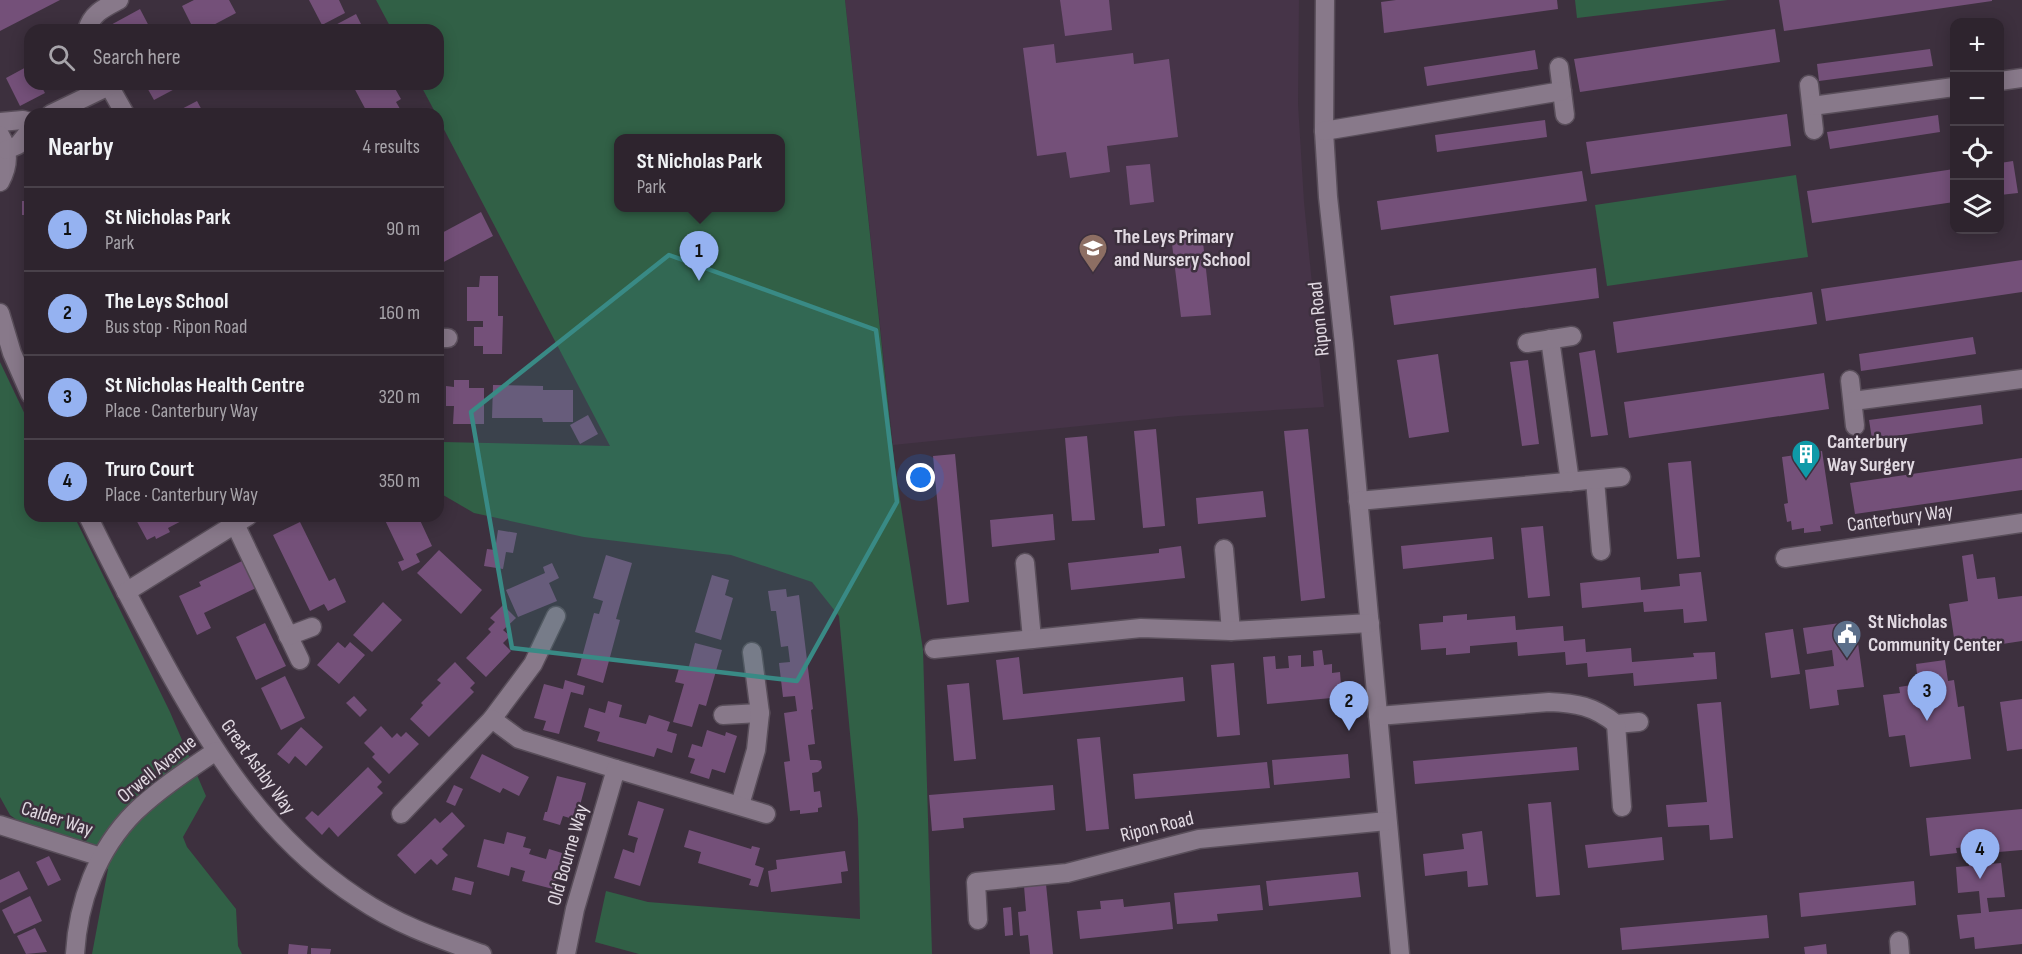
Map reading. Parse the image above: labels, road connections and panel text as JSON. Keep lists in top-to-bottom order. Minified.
{"streets":{"street":["Ripon Road","Canterbury Way","Great Ashby Way","Orwell Avenue","Calder Way","Old Bourne Way"]},"crossings":[["Great Ashby Way","Orwell Avenue"],["Orwell Avenue","Calder Way"]],"places":{"school or university":["The Leys Primary and Nursery School"],"building":["Canterbury Way Surgery"],"public building":["St Nicholas Community Center"]},"page":{"map_buttons":["+","−"],"search":"Search here","heading":["Nearby","4 results"],"popup":["St Nicholas Park","Park"],"list":[{"mark":"1","name":"St Nicholas Park","note":"Park","value":"90 m"},{"mark":"2","name":"The Leys School","note":"Bus stop · Ripon Road","value":"160 m"},{"mark":"3","name":"St Nicholas Health Centre","note":"Place · Canterbury Way","value":"320 m"},{"mark":"4","name":"Truro Court","note":"Place · Canterbury Way","value":"350 m"}],"pins":["1","3","2","4"]}}
